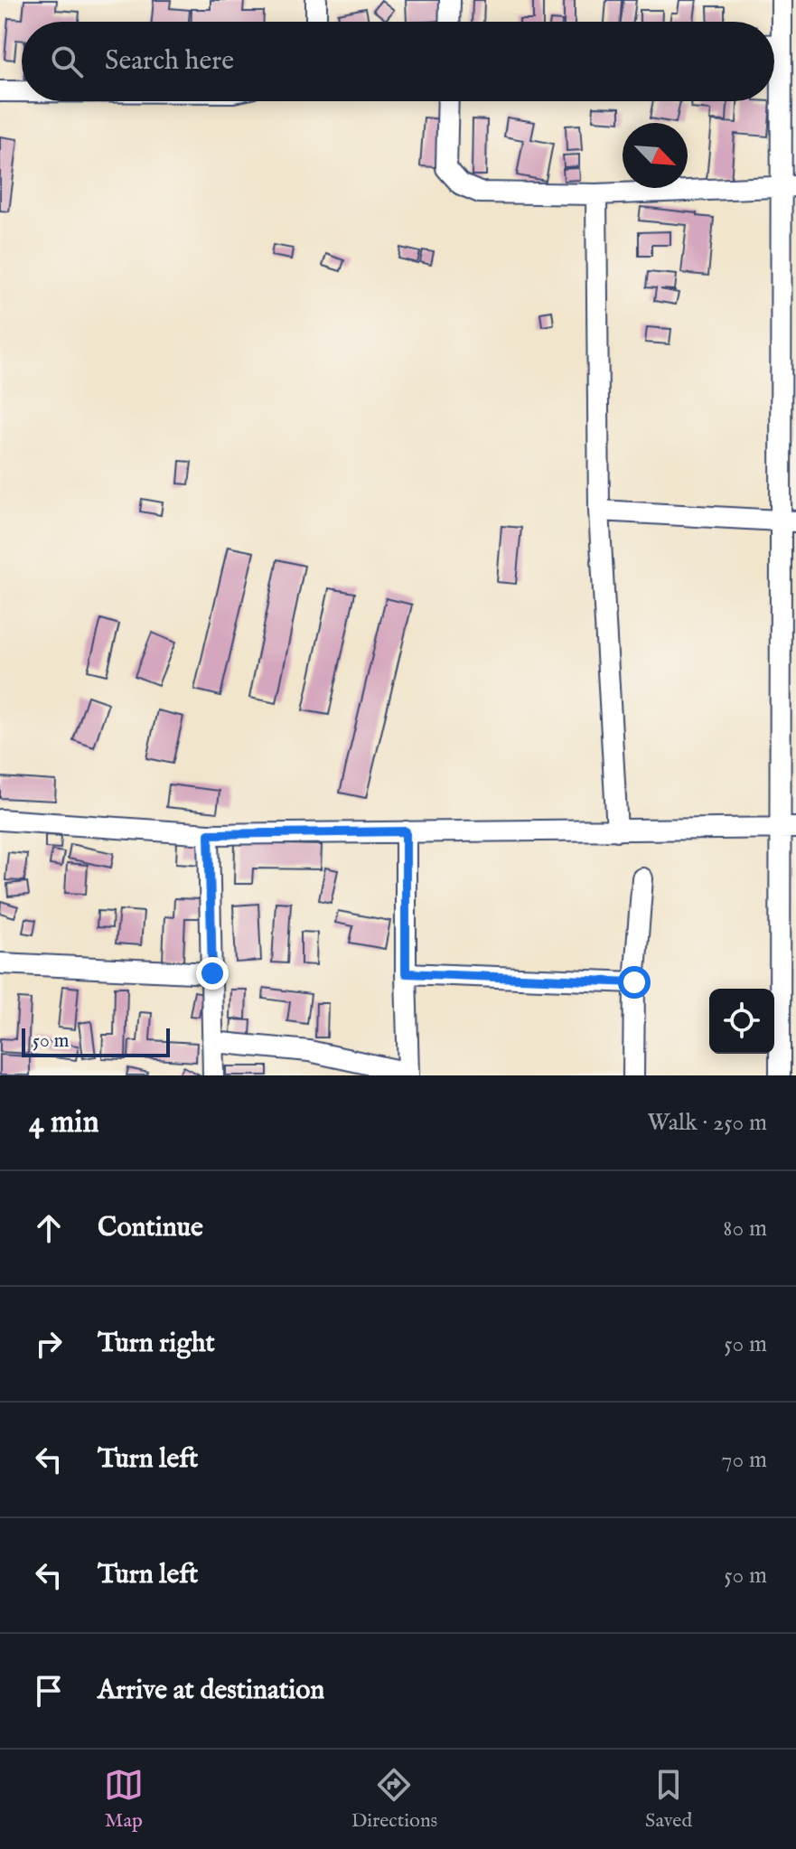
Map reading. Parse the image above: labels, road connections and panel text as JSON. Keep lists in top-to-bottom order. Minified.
{"scale_bar":"50 m","north":"bottom right","page":{"search":"Search here","scale":"50 m","heading":["4 min","Walk · 250 m"],"list":[["Continue","80 m"],["Turn right","50 m"],["Turn left","70 m"],["Turn left","50 m"],"Arrive at destination"],"nav":["Map","Directions","Saved"]}}
